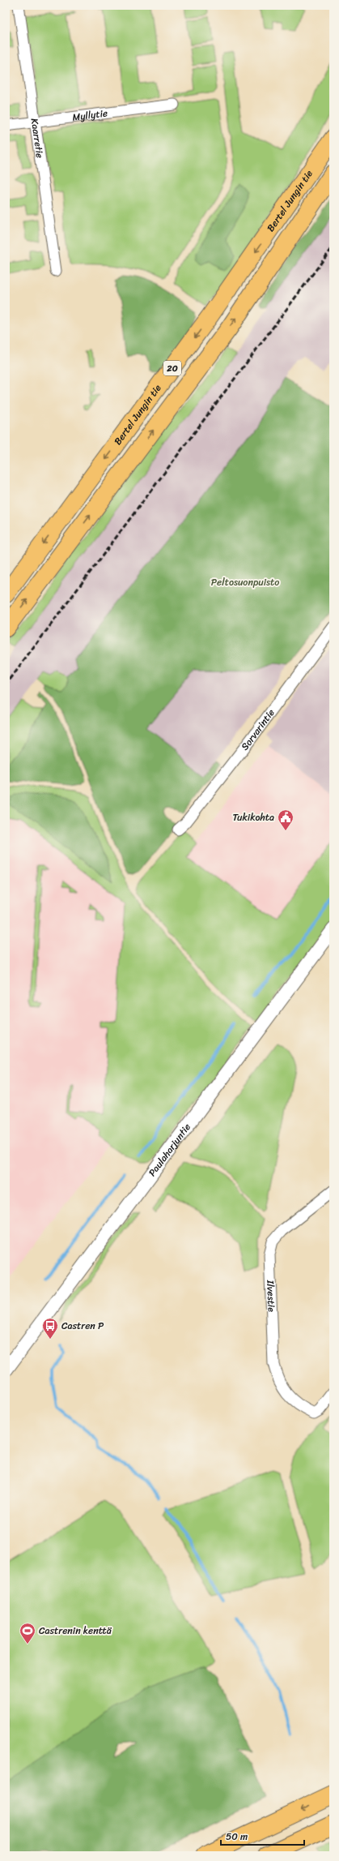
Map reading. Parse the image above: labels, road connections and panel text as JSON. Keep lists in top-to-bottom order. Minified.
{"streets":{"highway":["Bertel Jungin tie","20"],"street":["Myllytie","Kaarretie","Sorvarintie","Paulaharjuntie","Ilvestie"]},"crossings":[["Myllytie","Kaarretie"]],"parks":["Peltosuonpuisto"],"places":{"public building":["Tukikohta"],"bus stop":["Castren P"],"sports":["Castrenin kenttä"]},"scale_bar":"50 m"}
